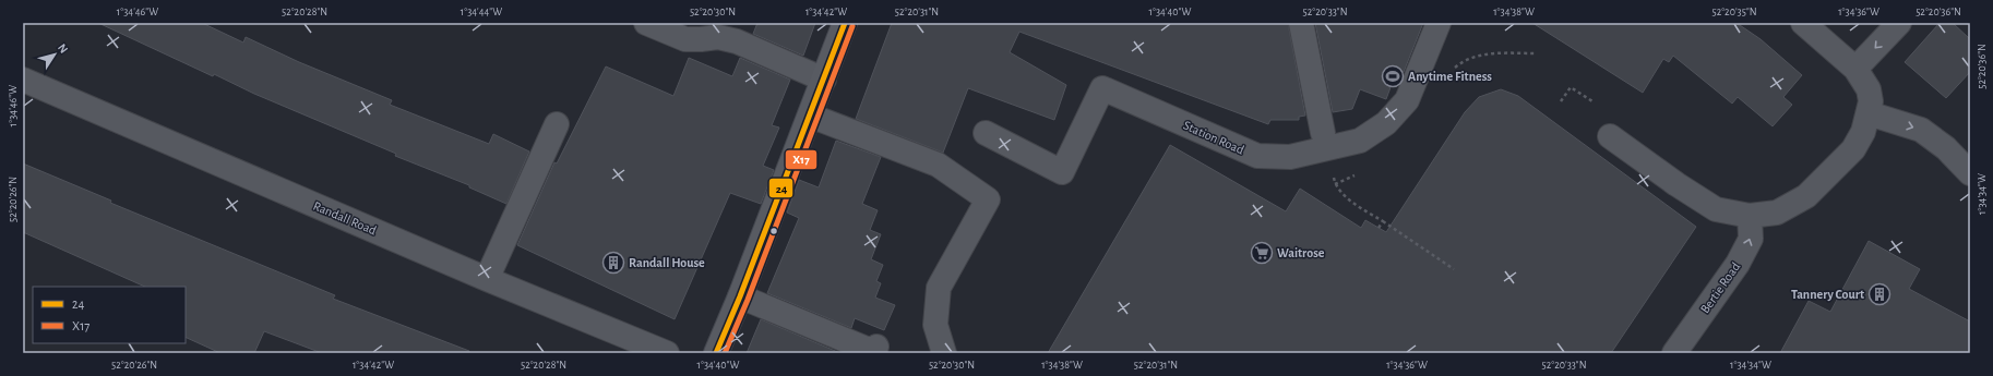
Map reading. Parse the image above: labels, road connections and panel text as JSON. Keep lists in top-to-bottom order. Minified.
{"streets":{"street":["Station Road","Randall Road","Bertie Road"]},"one_way":["Bertie Road"],"places":{"sports":["Anytime Fitness"],"supermarket":["Waitrose"],"building":["Randall House","Tannery Court"]},"lines":["transit line 24","transit line X17"],"legend":["24","X17"],"north":"top right","coordinates":["1°34'46\"W","52°20'28\"N","1°34'44\"W","52°20'30\"N","1°34'42\"W","52°20'31\"N","1°34'40\"W","52°20'33\"N","1°34'38\"W","52°20'35\"N","1°34'36\"W","52°20'36\"N","1°34'34\"W","52°20'26\"N"]}
